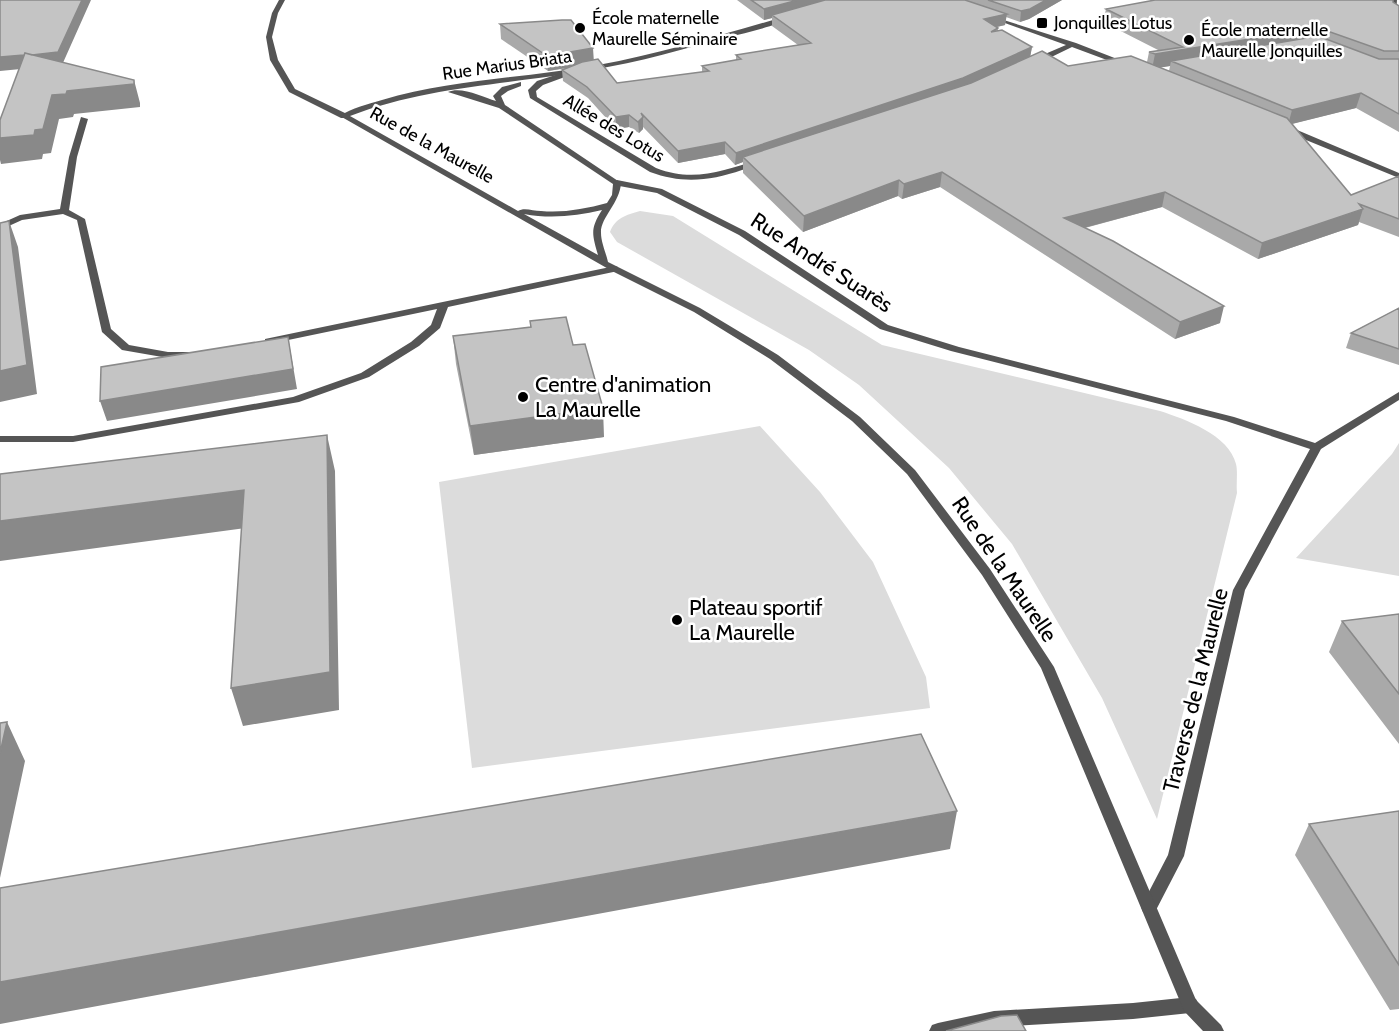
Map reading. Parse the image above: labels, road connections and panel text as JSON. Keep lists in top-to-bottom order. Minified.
{"streets":{"street":["Rue Marius Briata","Allée des Lotus","Rue de la Maurelle","Rue André Suarès","Traverse de la Maurelle"]},"crossings":[["Rue Marius Briata","Allée des Lotus"],["Rue Marius Briata","Rue de la Maurelle"],["Rue Marius Briata","Rue André Suarès"],["Rue de la Maurelle","Traverse de la Maurelle"],["Rue André Suarès","Traverse de la Maurelle"]],"places":{"transit":["Jonquilles Lotus"],"other":["École maternelle Maurelle Séminaire","École maternelle Maurelle Jonquilles","Centre d'animation La Maurelle","Plateau sportif La Maurelle"]}}
